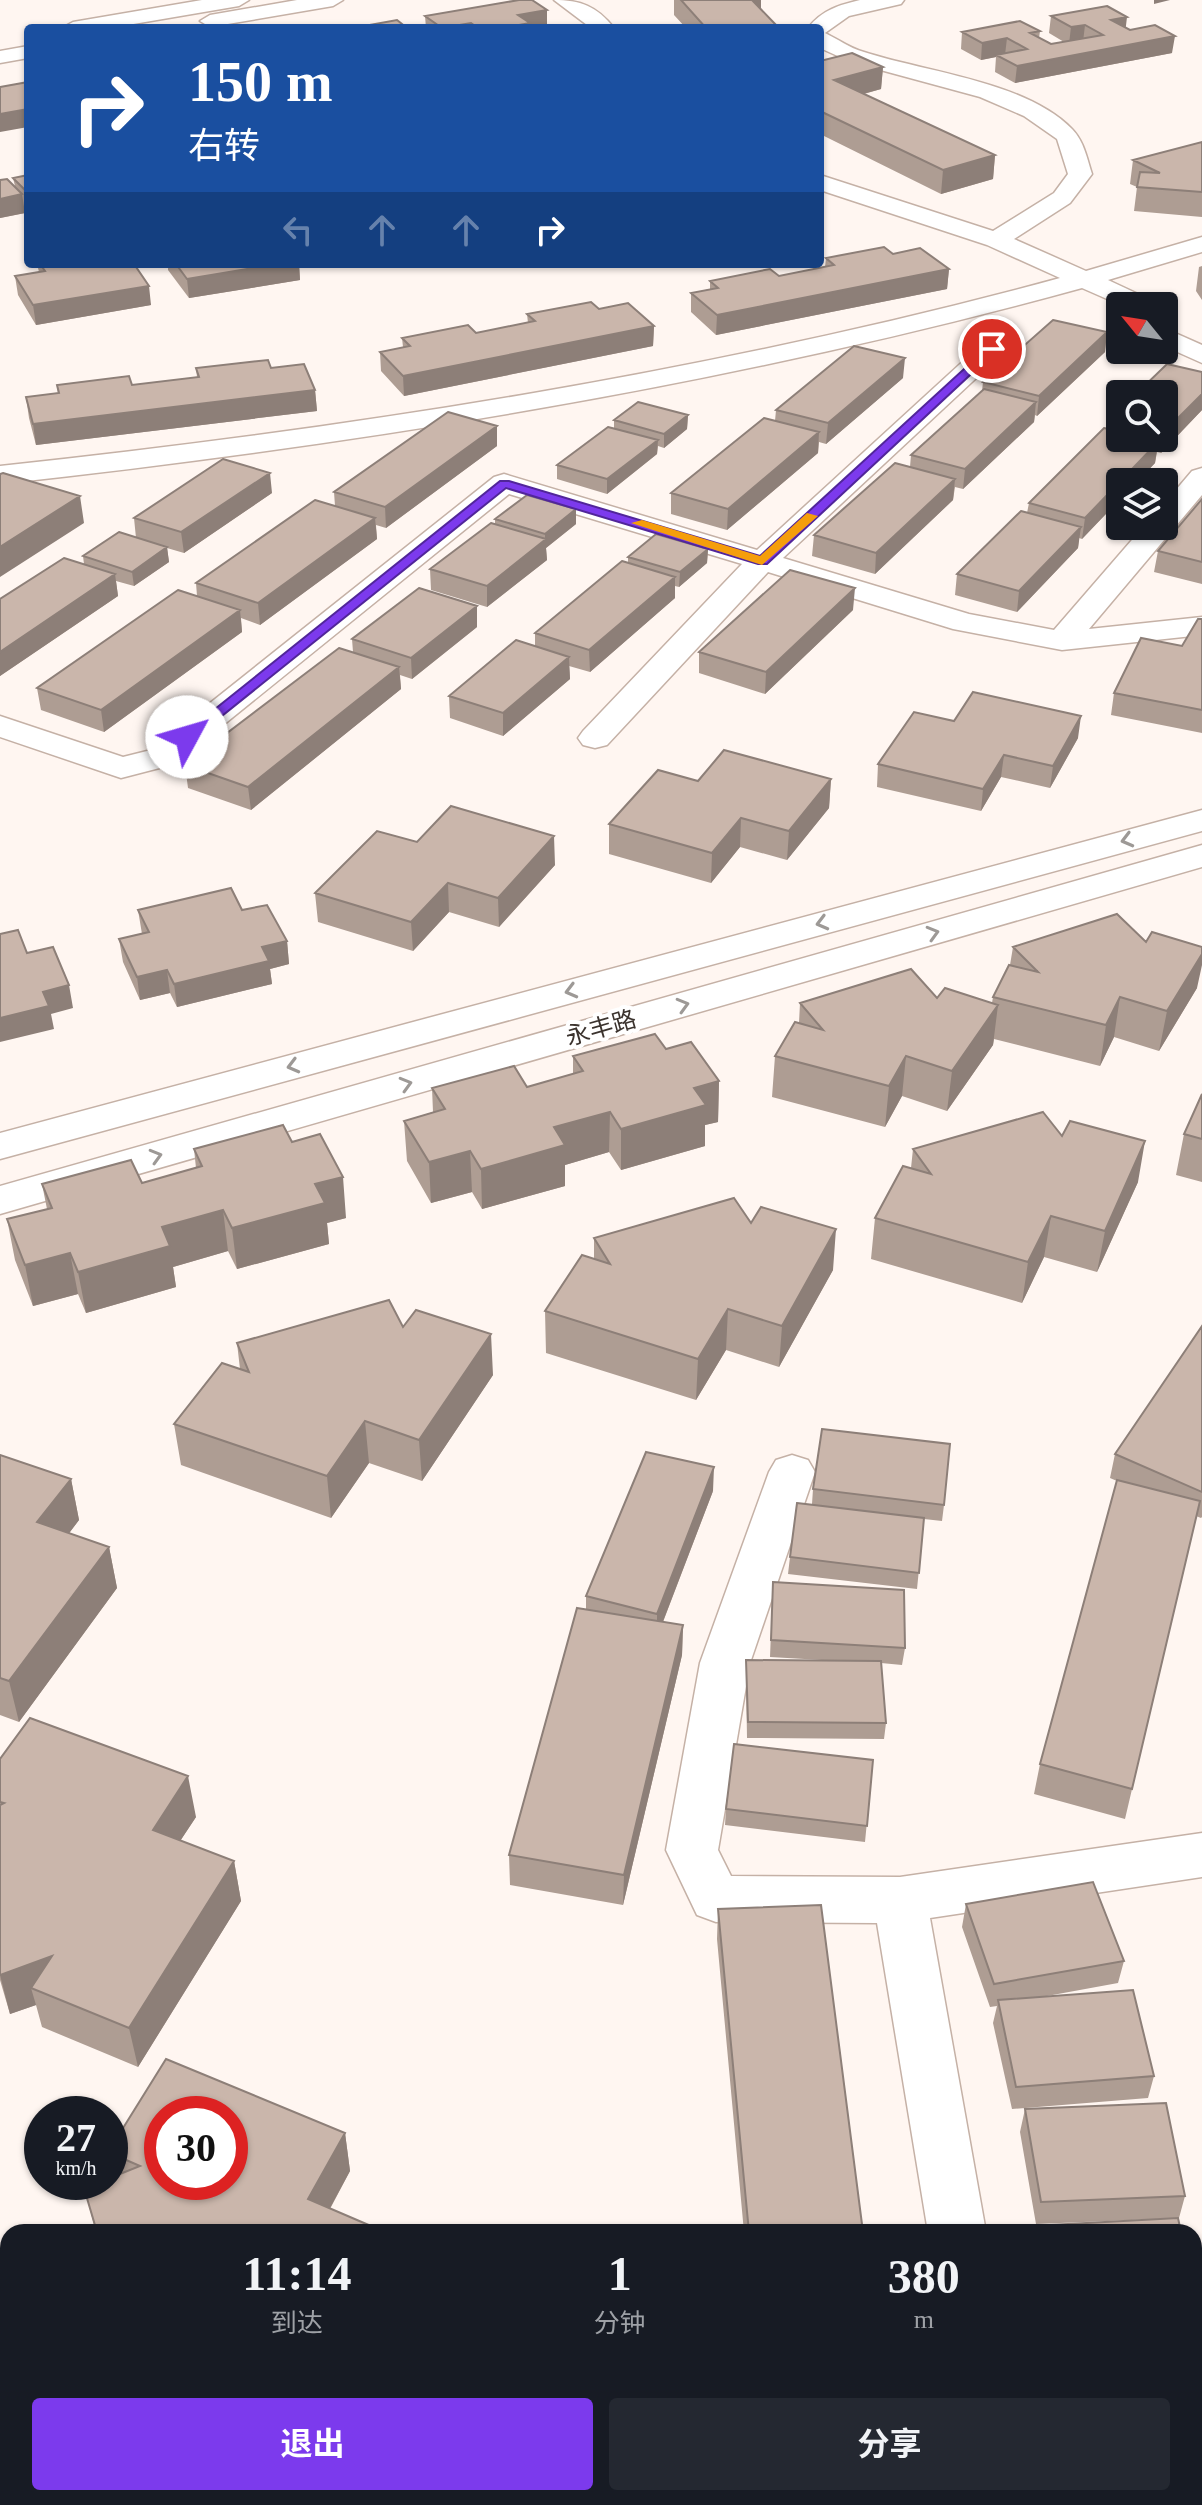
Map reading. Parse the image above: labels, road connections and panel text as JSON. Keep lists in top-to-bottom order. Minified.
{"streets":{"street":["永丰路"]},"north":"top left","page":{"turn":["150 m","右转"],"speed":"27 km/h","limit":"30","eta":["11:14","到达","1","分钟","380","m"],"buttons":["退出","分享"]}}
